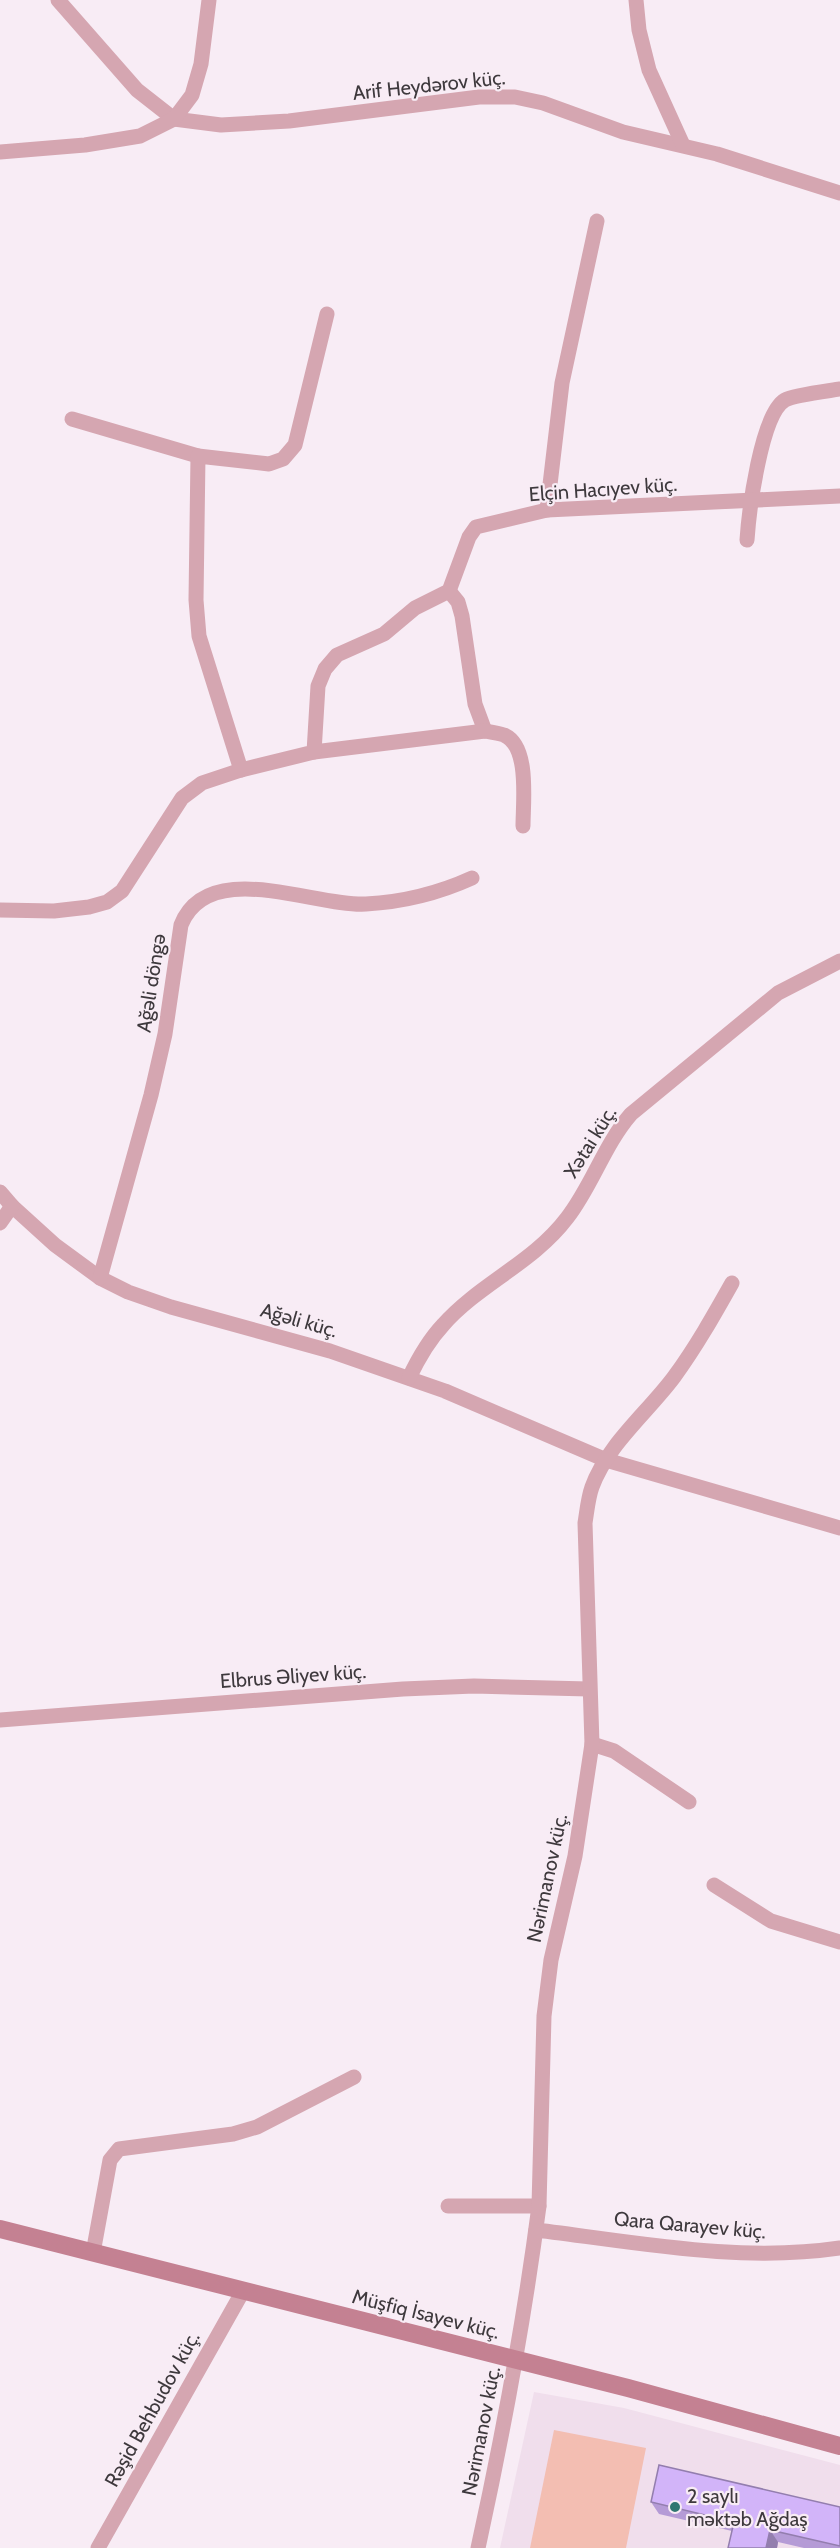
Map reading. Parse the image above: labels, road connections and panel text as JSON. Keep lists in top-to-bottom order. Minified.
{"streets":{"street":["Arif Heydərov küç.","Elçin Hacıyev küç.","Ağəli döngə","Xətai küç.","Ağəli küç.","Elbrus Əliyev küç.","Nərimanov küç.","Qara Qarayev küç.","Müşfiq İsayev küç.","Rəşid Behbudov küç."]},"crossings":[["Ağəli döngə","Ağəli küç."],["Xətai küç.","Ağəli küç."],["Ağəli küç.","Nərimanov küç."],["Elbrus Əliyev küç.","Nərimanov küç."],["Nərimanov küç.","Qara Qarayev küç."],["Nərimanov küç.","Müşfiq İsayev küç."],["Müşfiq İsayev küç.","Rəşid Behbudov küç."]],"places":["2 saylı məktəb Ağdaş"]}
